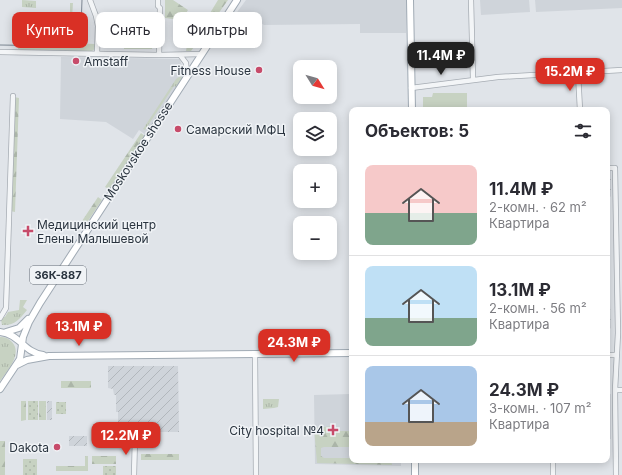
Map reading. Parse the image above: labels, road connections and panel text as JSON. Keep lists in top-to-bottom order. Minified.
{"streets":{"main road":["Moskovskoe shosse","36К-887"]},"places":{"other":["Amstaff","Fitness House","Самарский МФЦ","Dakota"],"health":["Медицинский центр Елены Малышевой","City hospital №4"]},"north":"bottom right","page":{"chip":["Купить","Снять","Фильтры"],"price":["11.4M ₽","15.2M ₽","13.1M ₽","24.3M ₽","12.2M ₽"],"map_buttons":["+","−"],"heading":"Объектов: 5","list":[{"name":"11.4M ₽","note":"2-комн. · 62 m² · Квартира"},{"name":"13.1M ₽","note":"2-комн. · 56 m² · Квартира"},{"name":"24.3M ₽","note":"3-комн. · 107 m² · Квартира"}]}}
